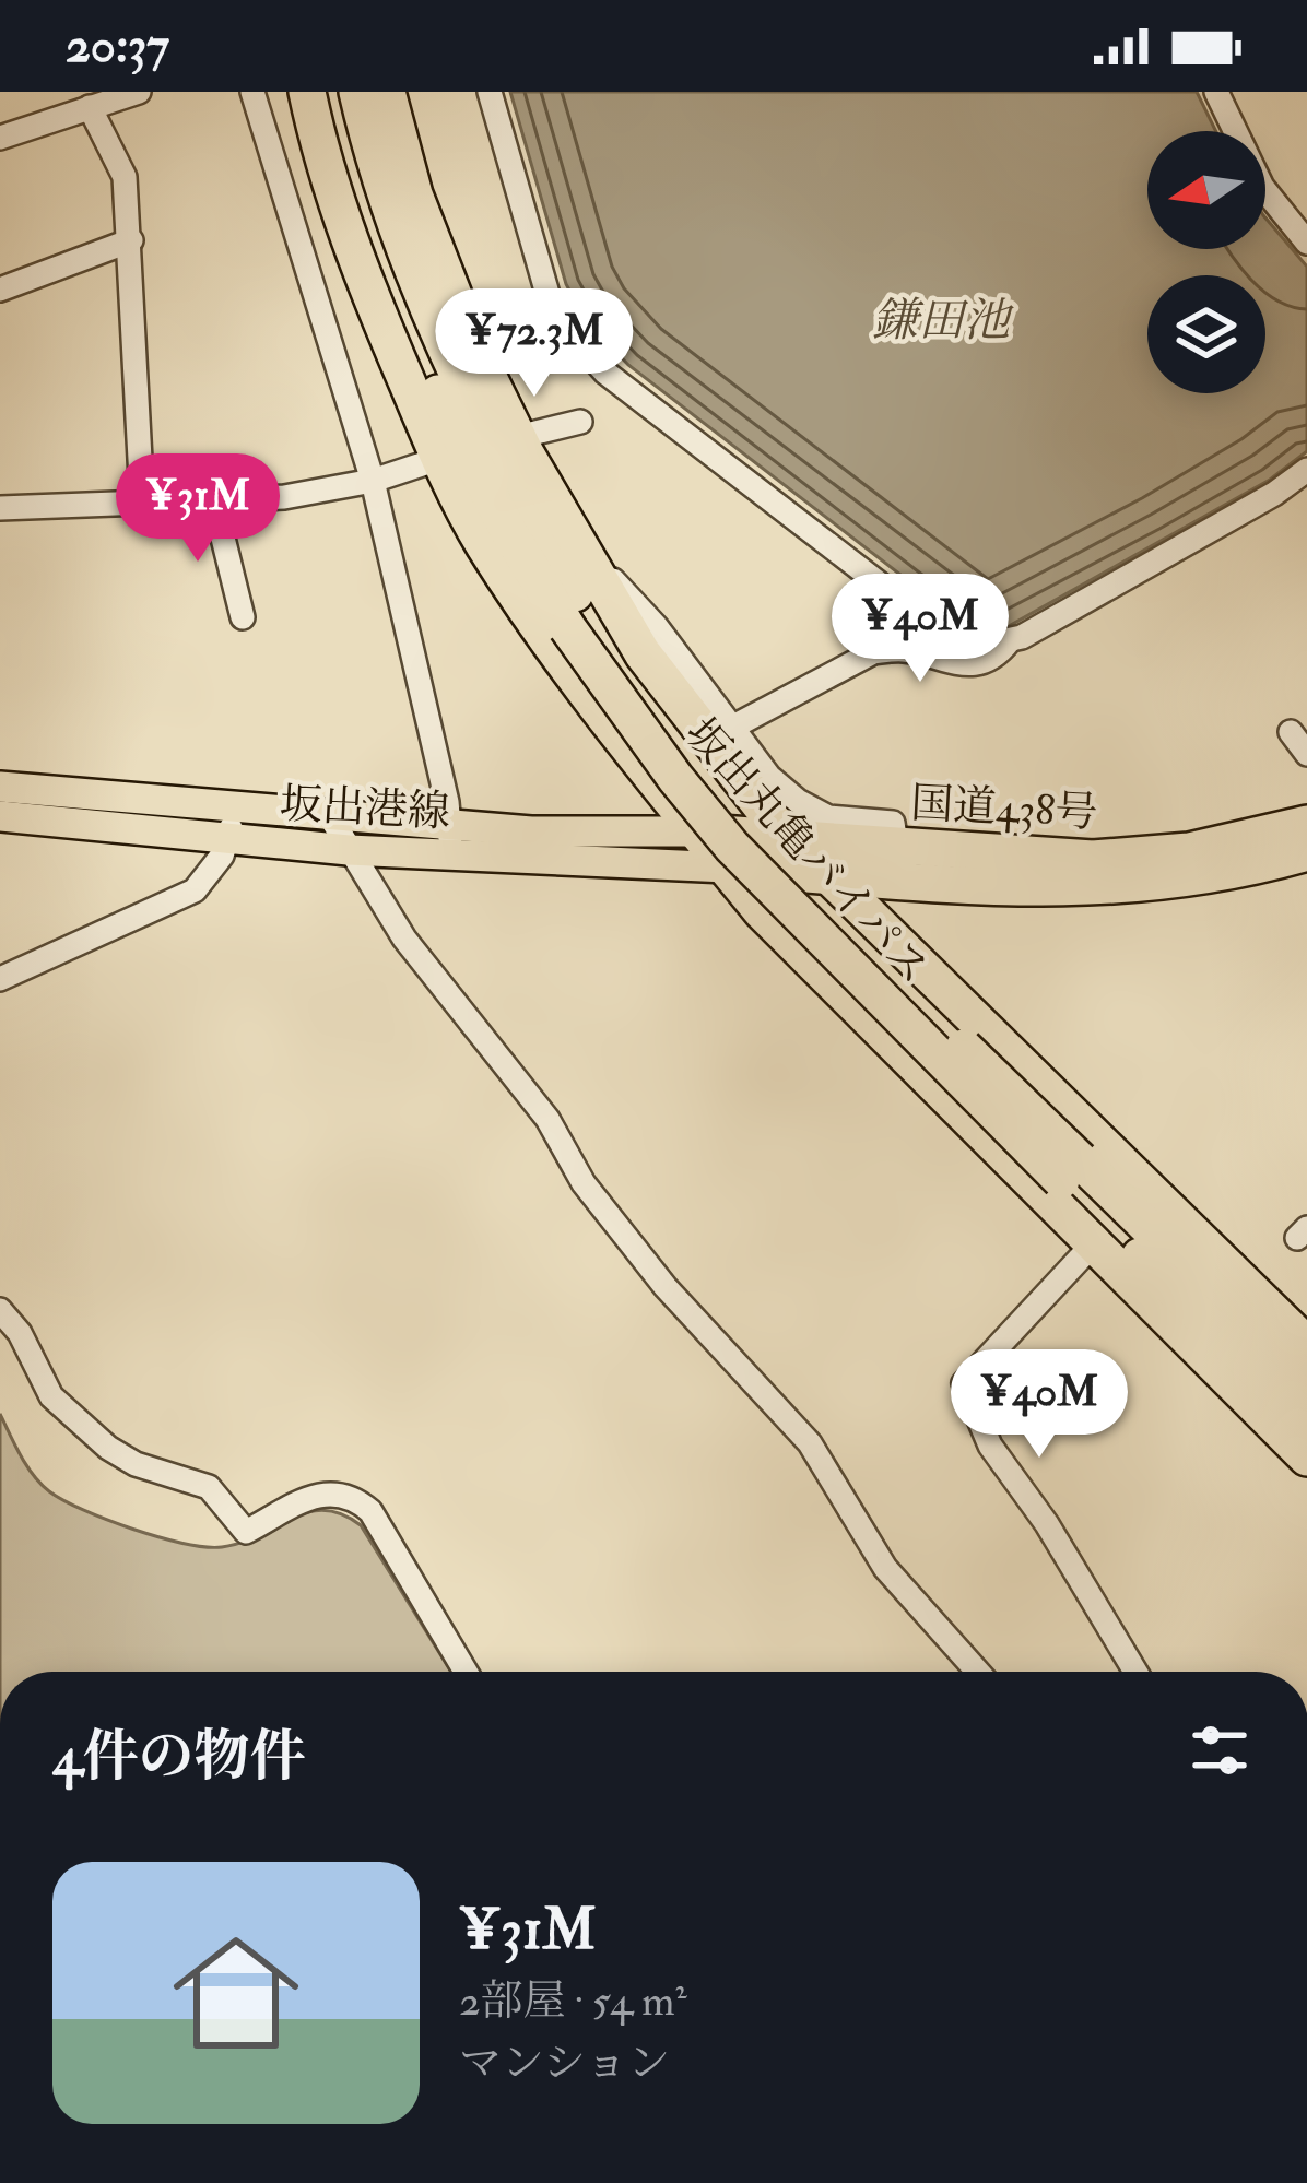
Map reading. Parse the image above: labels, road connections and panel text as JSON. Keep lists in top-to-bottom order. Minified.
{"streets":{"highway":["国道438号","坂出丸亀バイパス"],"main road":["坂出港線"]},"crossings":[["坂出港線","国道438号"]],"water":["鎌田池"],"north":"left","page":{"status":"20:37","price":["¥72.3M","¥31M","¥40M","¥40M"],"heading":"4件の物件","list":[{"name":"¥31M","note":"2部屋 · 54 m² · マンション"}]}}
